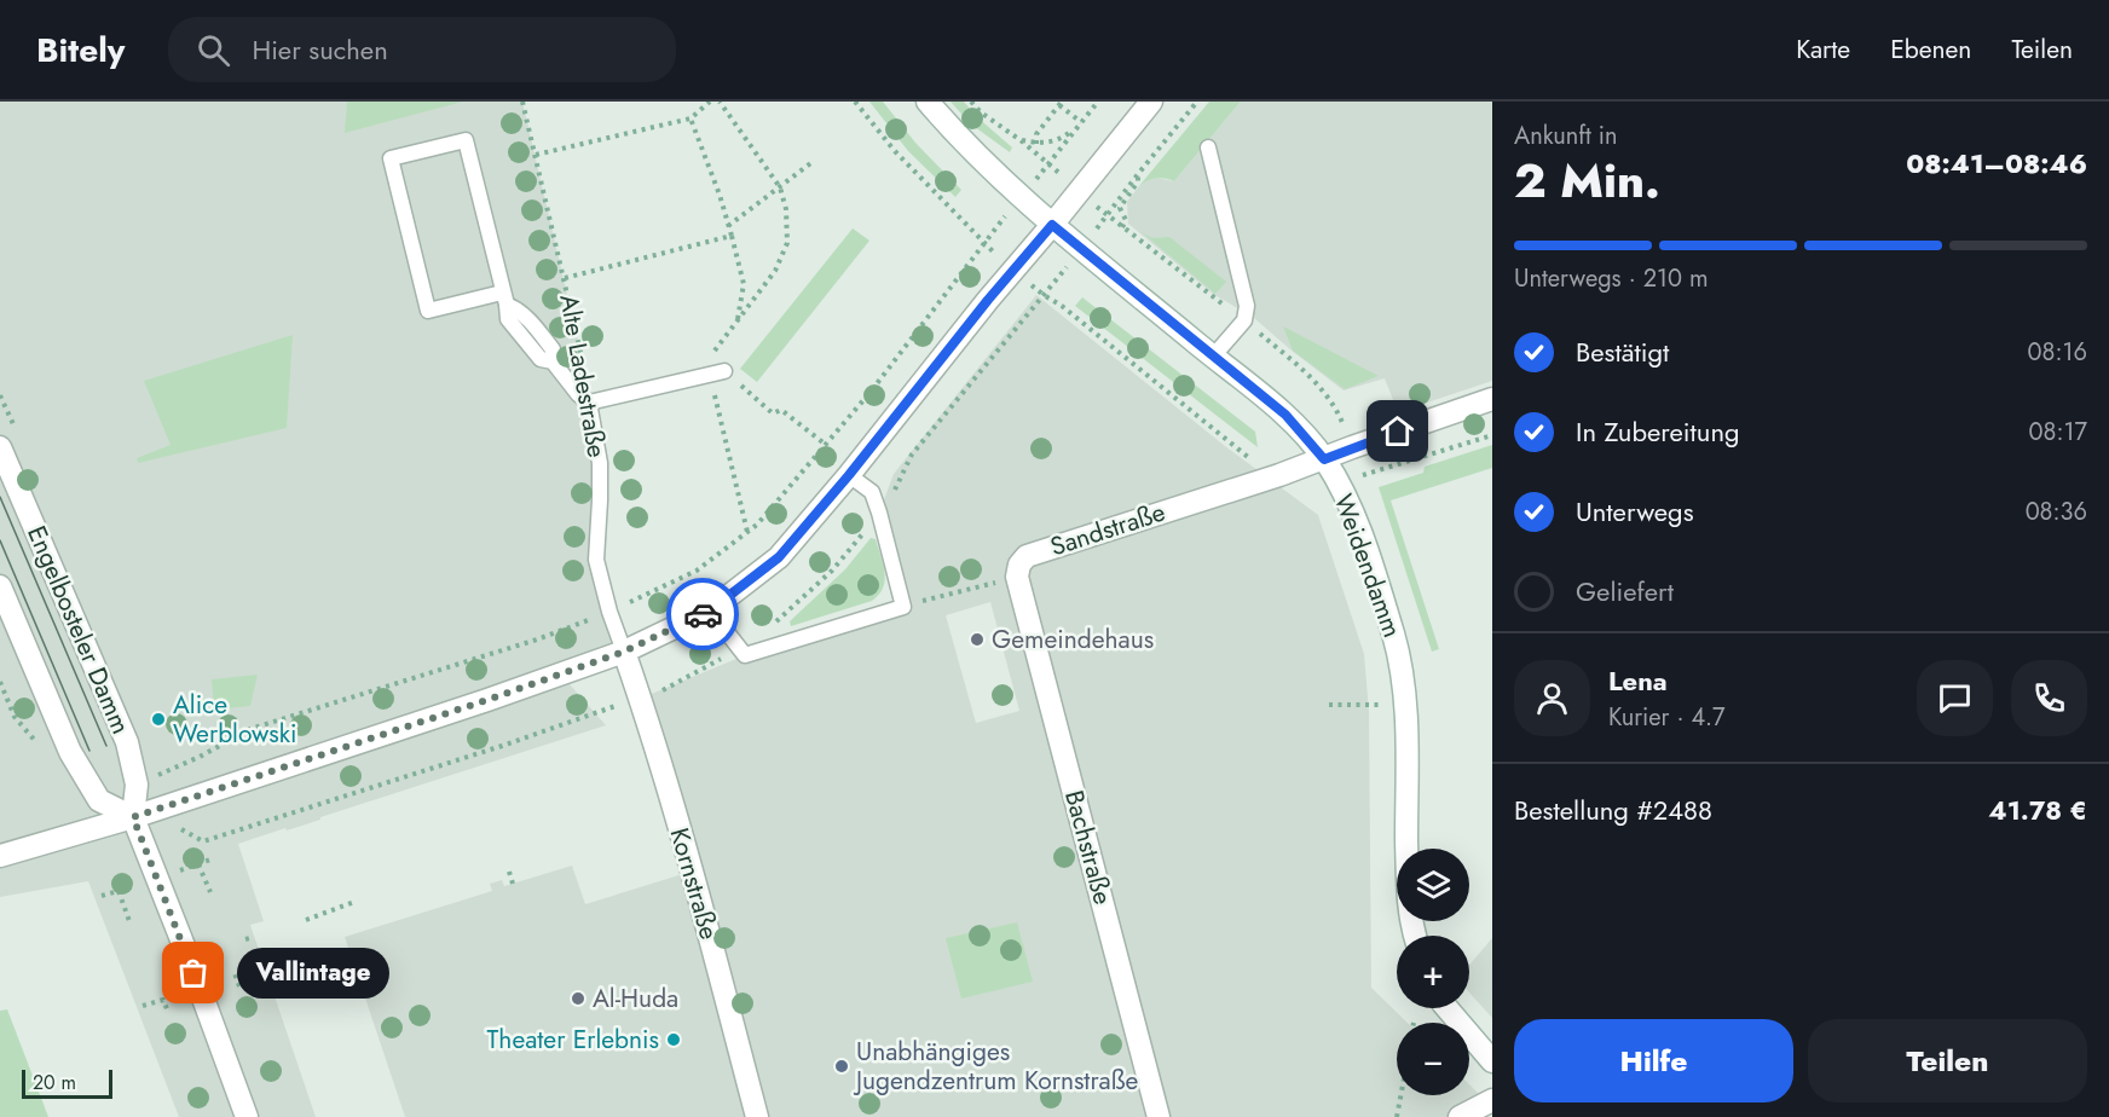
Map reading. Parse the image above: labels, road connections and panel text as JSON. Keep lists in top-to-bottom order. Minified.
{"streets":{"street":["Sandstraße","Weidendamm","Engelbosteler Damm","Bachstraße","Kornstraße"],"lane":["Alte Ladestraße"]},"crossings":[["Alte Ladestraße","Kornstraße"],["Sandstraße","Weidendamm"],["Sandstraße","Bachstraße"]],"places":["Gemeindehaus","Alice Werblowski","Vallintage","Al-Huda","Theater Erlebnis","Unabhängiges Jugendzentrum Kornstraße"],"scale_bar":"20 m","page":{"header":"Bitely","search":"Hier suchen","nav":["Karte","Ebenen","Teilen"],"heading":["2 Min.","Ankunft in","08:41–08:46"],"panel":["Lena","Kurier · 4.7","Bestellung #2488","41.78 €"],"bar":"Unterwegs · 210 m","list":[["Bestätigt","08:16"],["In Zubereitung","08:17"],["Unterwegs","08:36"],"Geliefert"],"map_buttons":["+","−"],"bubble":"Vallintage","buttons":["Hilfe","Teilen"],"scale":"20 m"}}
